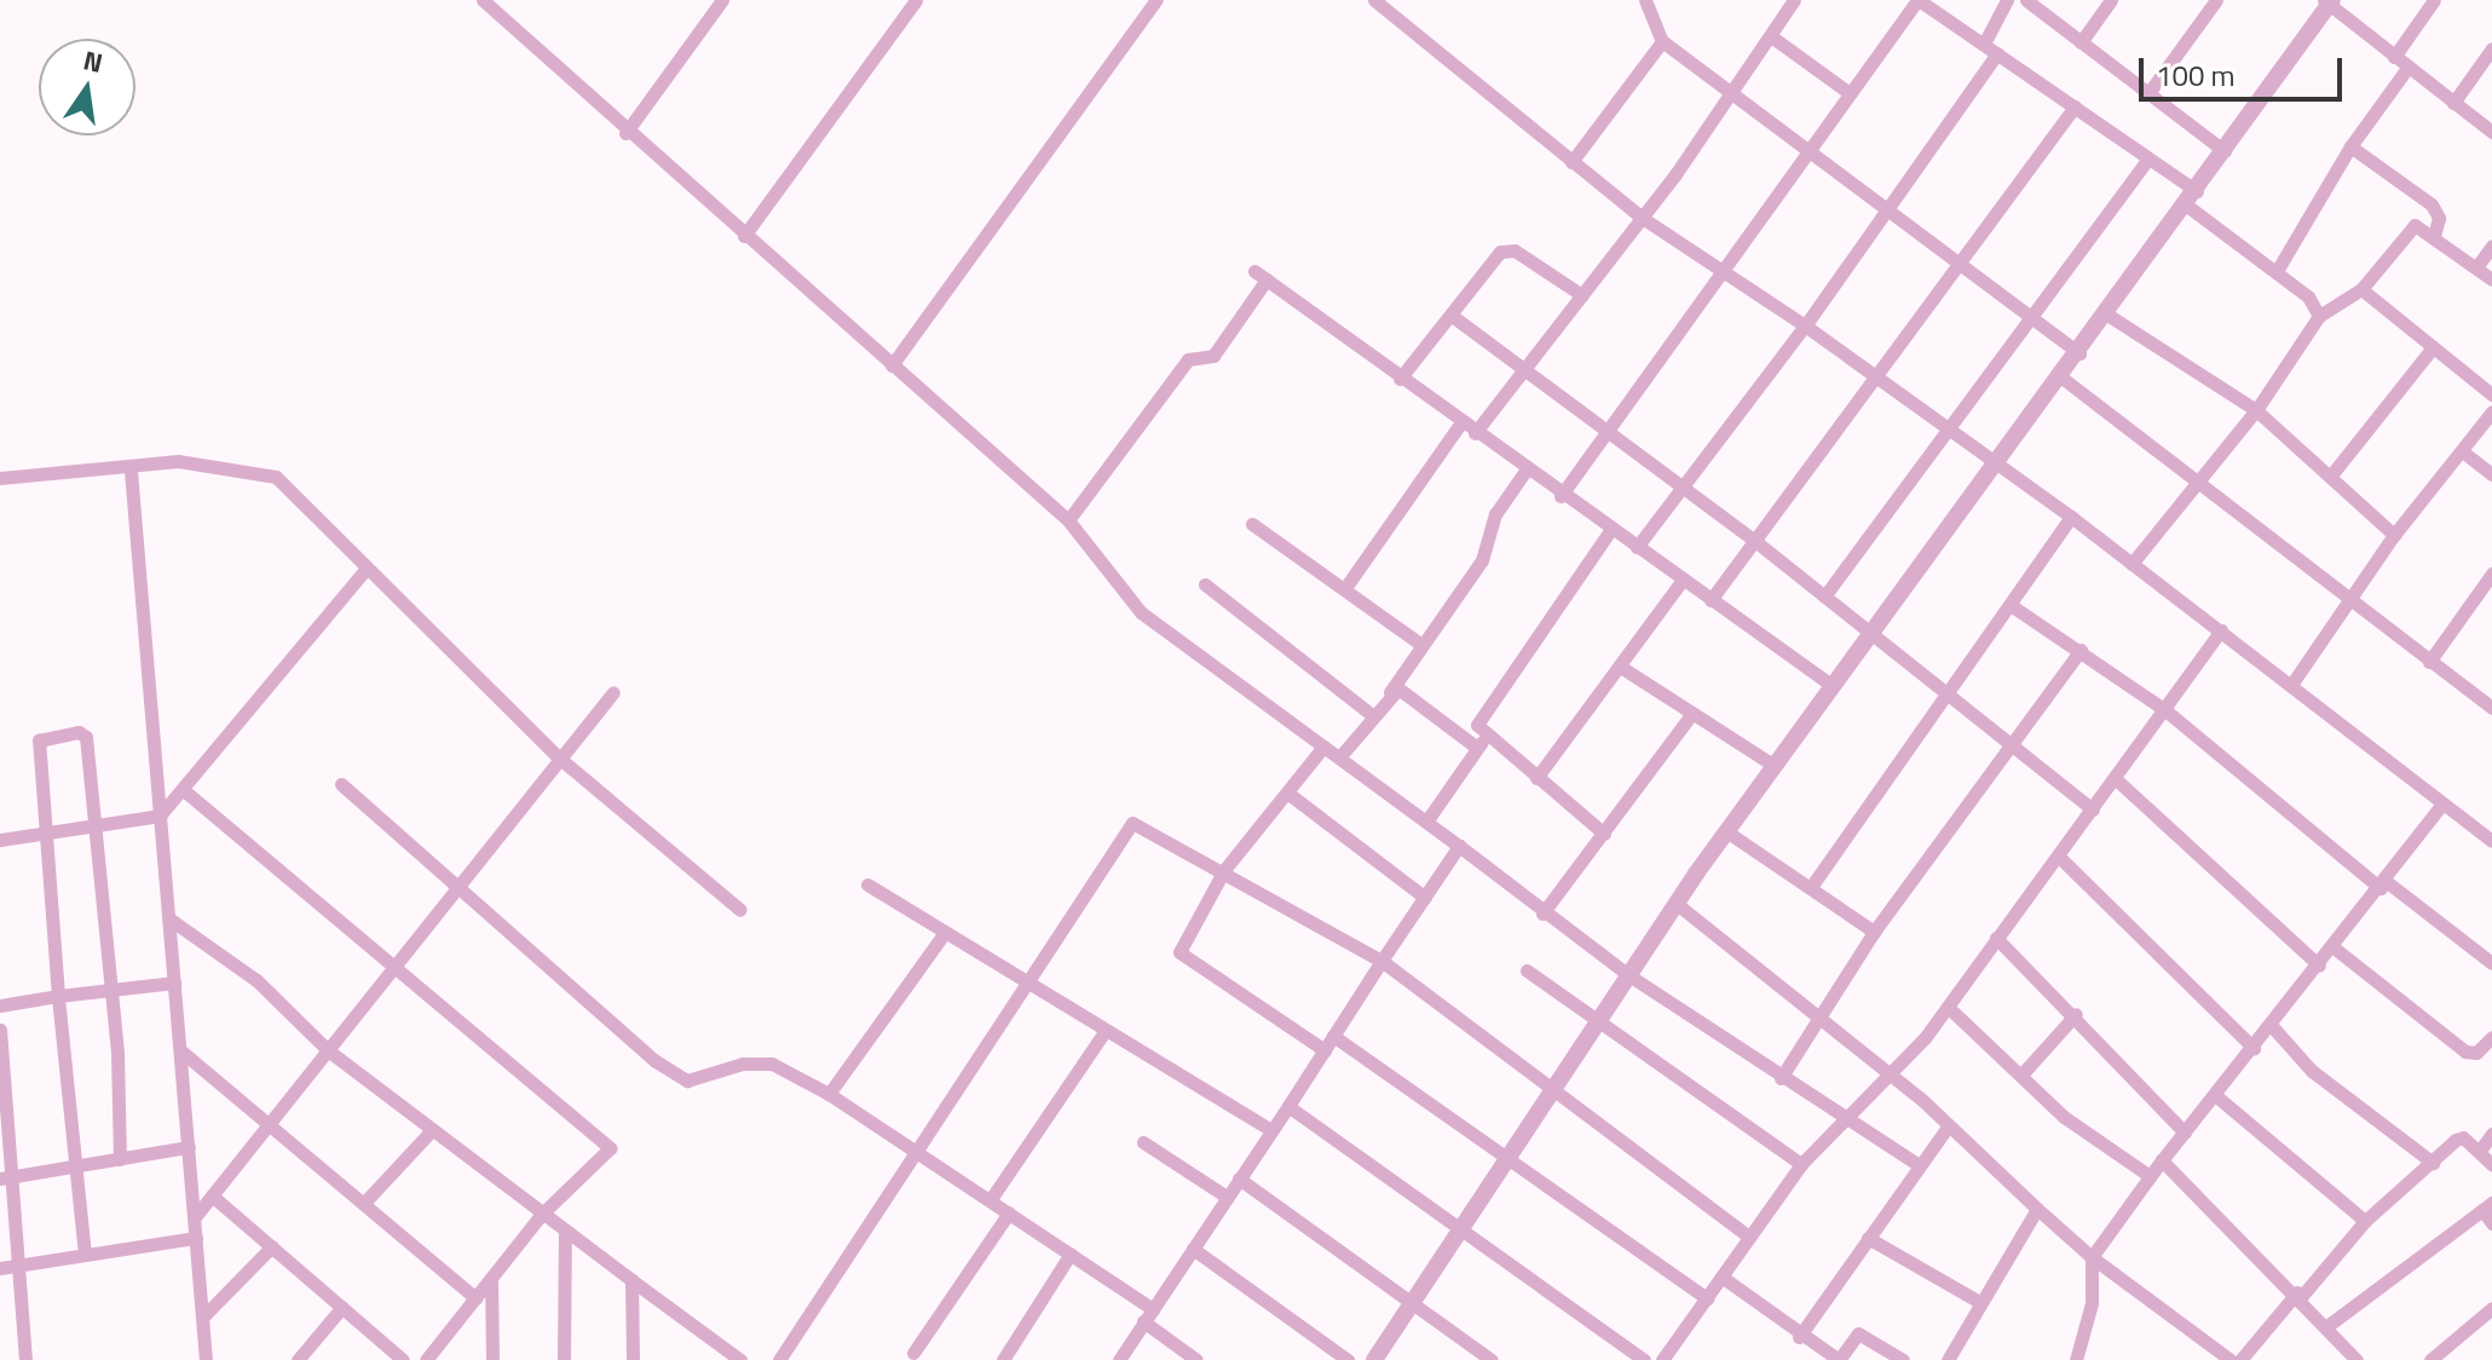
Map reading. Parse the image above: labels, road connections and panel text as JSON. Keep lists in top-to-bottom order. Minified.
{"scale_bar":"100 m","north":"top"}
